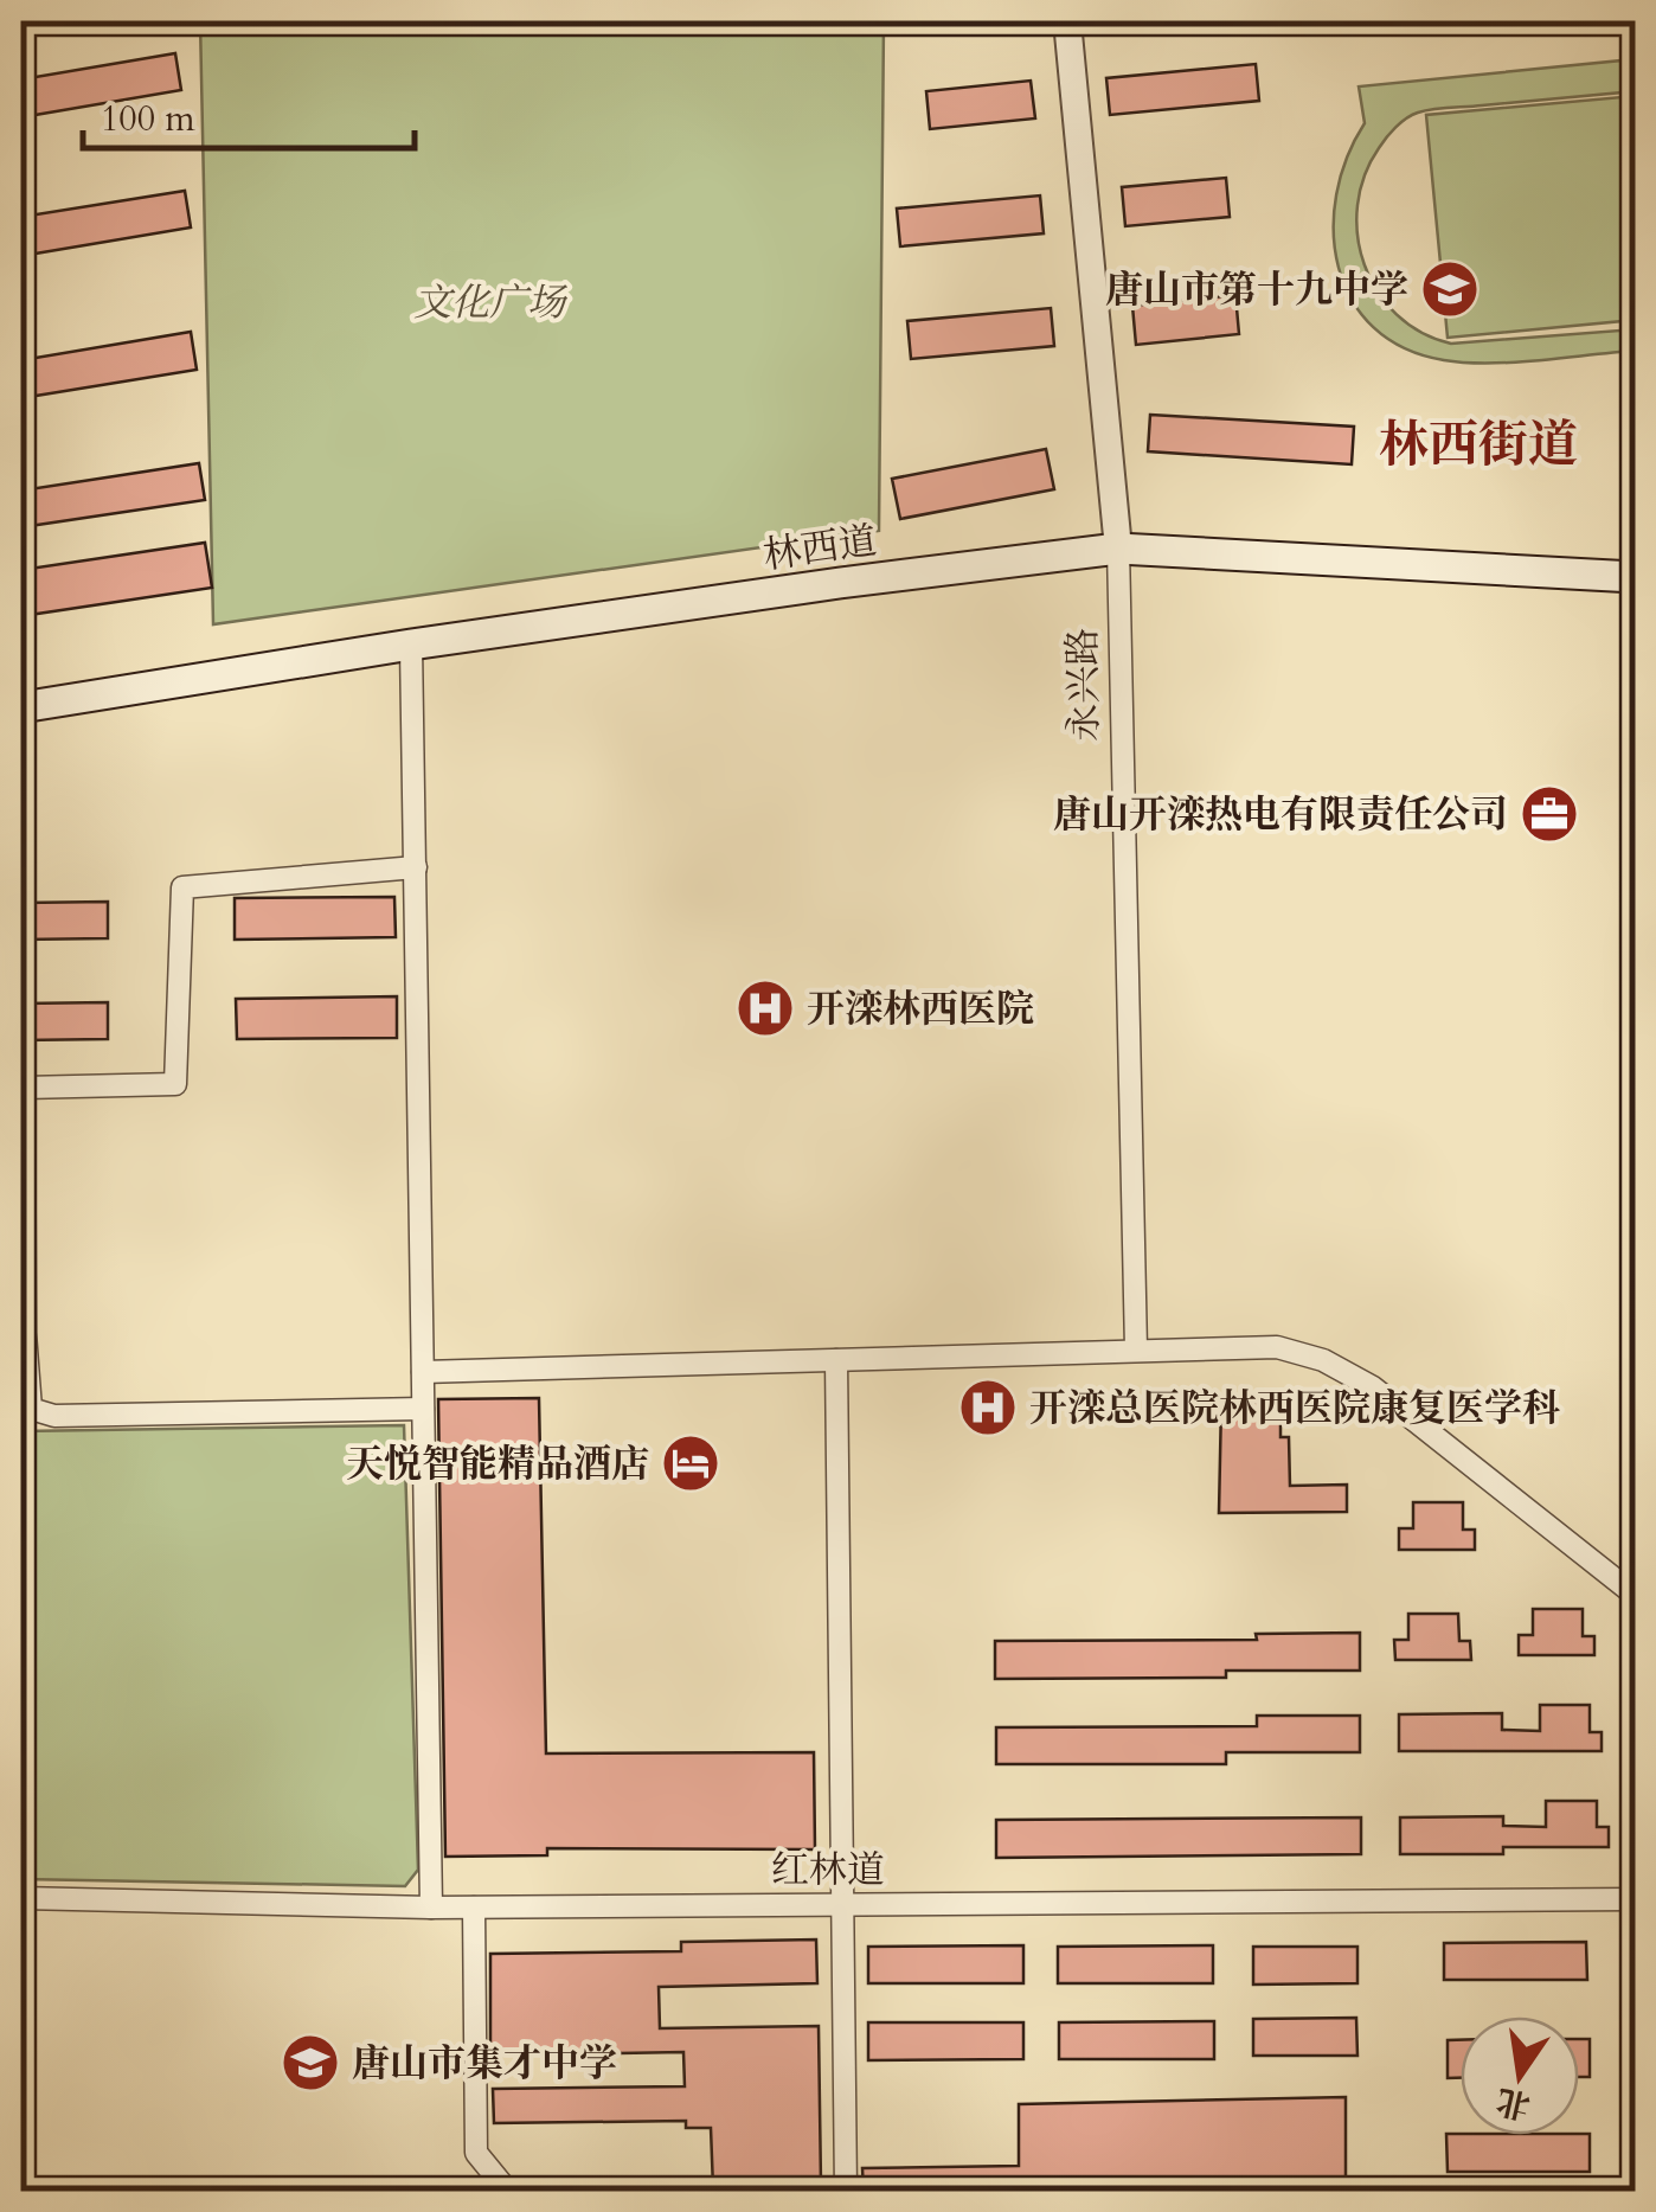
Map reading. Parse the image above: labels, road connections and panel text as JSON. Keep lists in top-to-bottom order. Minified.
{"streets":{"main road":["林西道"],"street":["永兴路","红林道"]},"crossings":[["林西道","永兴路"]],"districts":["林西街道"],"parks":["文化广场"],"places":{"school or university":["唐山市第十九中学","唐山市集才中学"],"office":["唐山开滦热电有限责任公司"],"hospital":["开滦林西医院","开滦总医院林西医院康复医学科"],"hotel":["天悦智能精品酒店"]},"scale_bar":"100 m","north":"bottom"}
